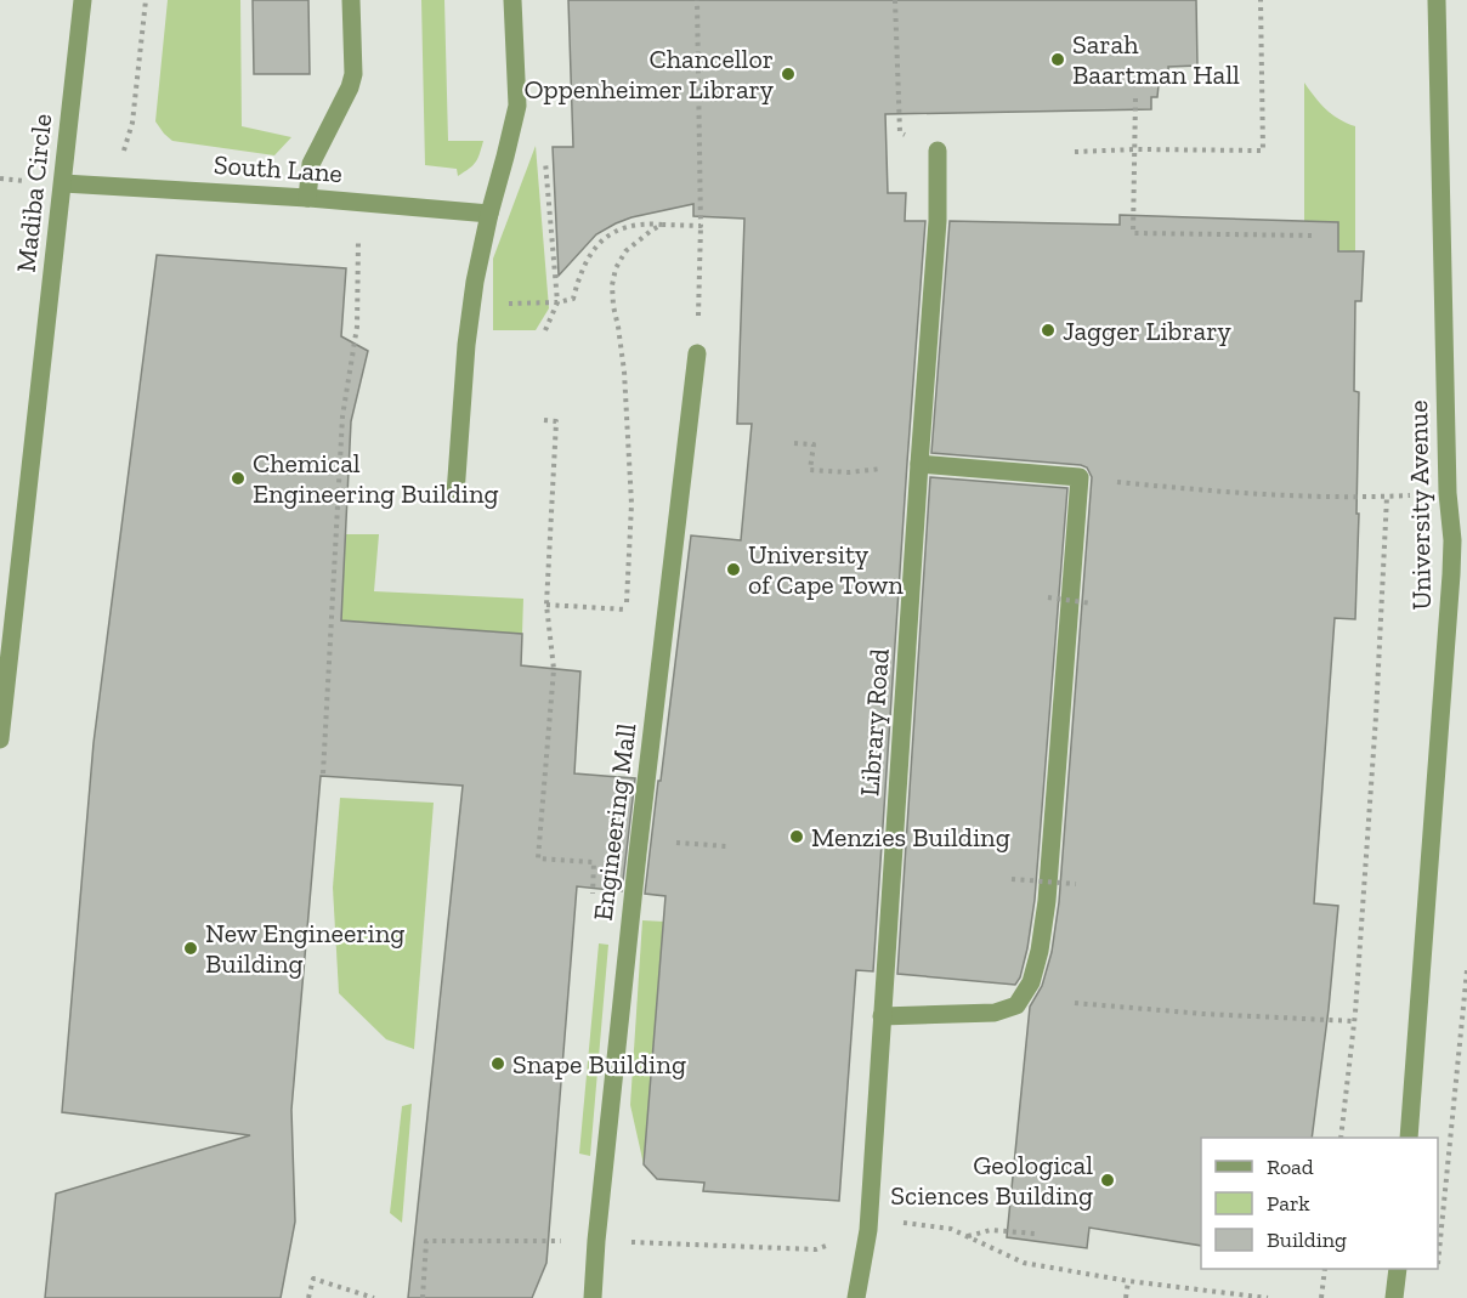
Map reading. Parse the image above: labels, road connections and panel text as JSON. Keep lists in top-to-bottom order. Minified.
{"streets":{"street":["South Lane","Madiba Circle","University Avenue","Library Road","Engineering Mall"]},"crossings":[["South Lane","Madiba Circle"]],"places":["Sarah Baartman Hall","Chancellor Oppenheimer Library","Jagger Library","Chemical Engineering Building","University of Cape Town","Menzies Building","New Engineering Building","Snape Building","Geological Sciences Building"],"legend":["Road","Park","Building"]}
